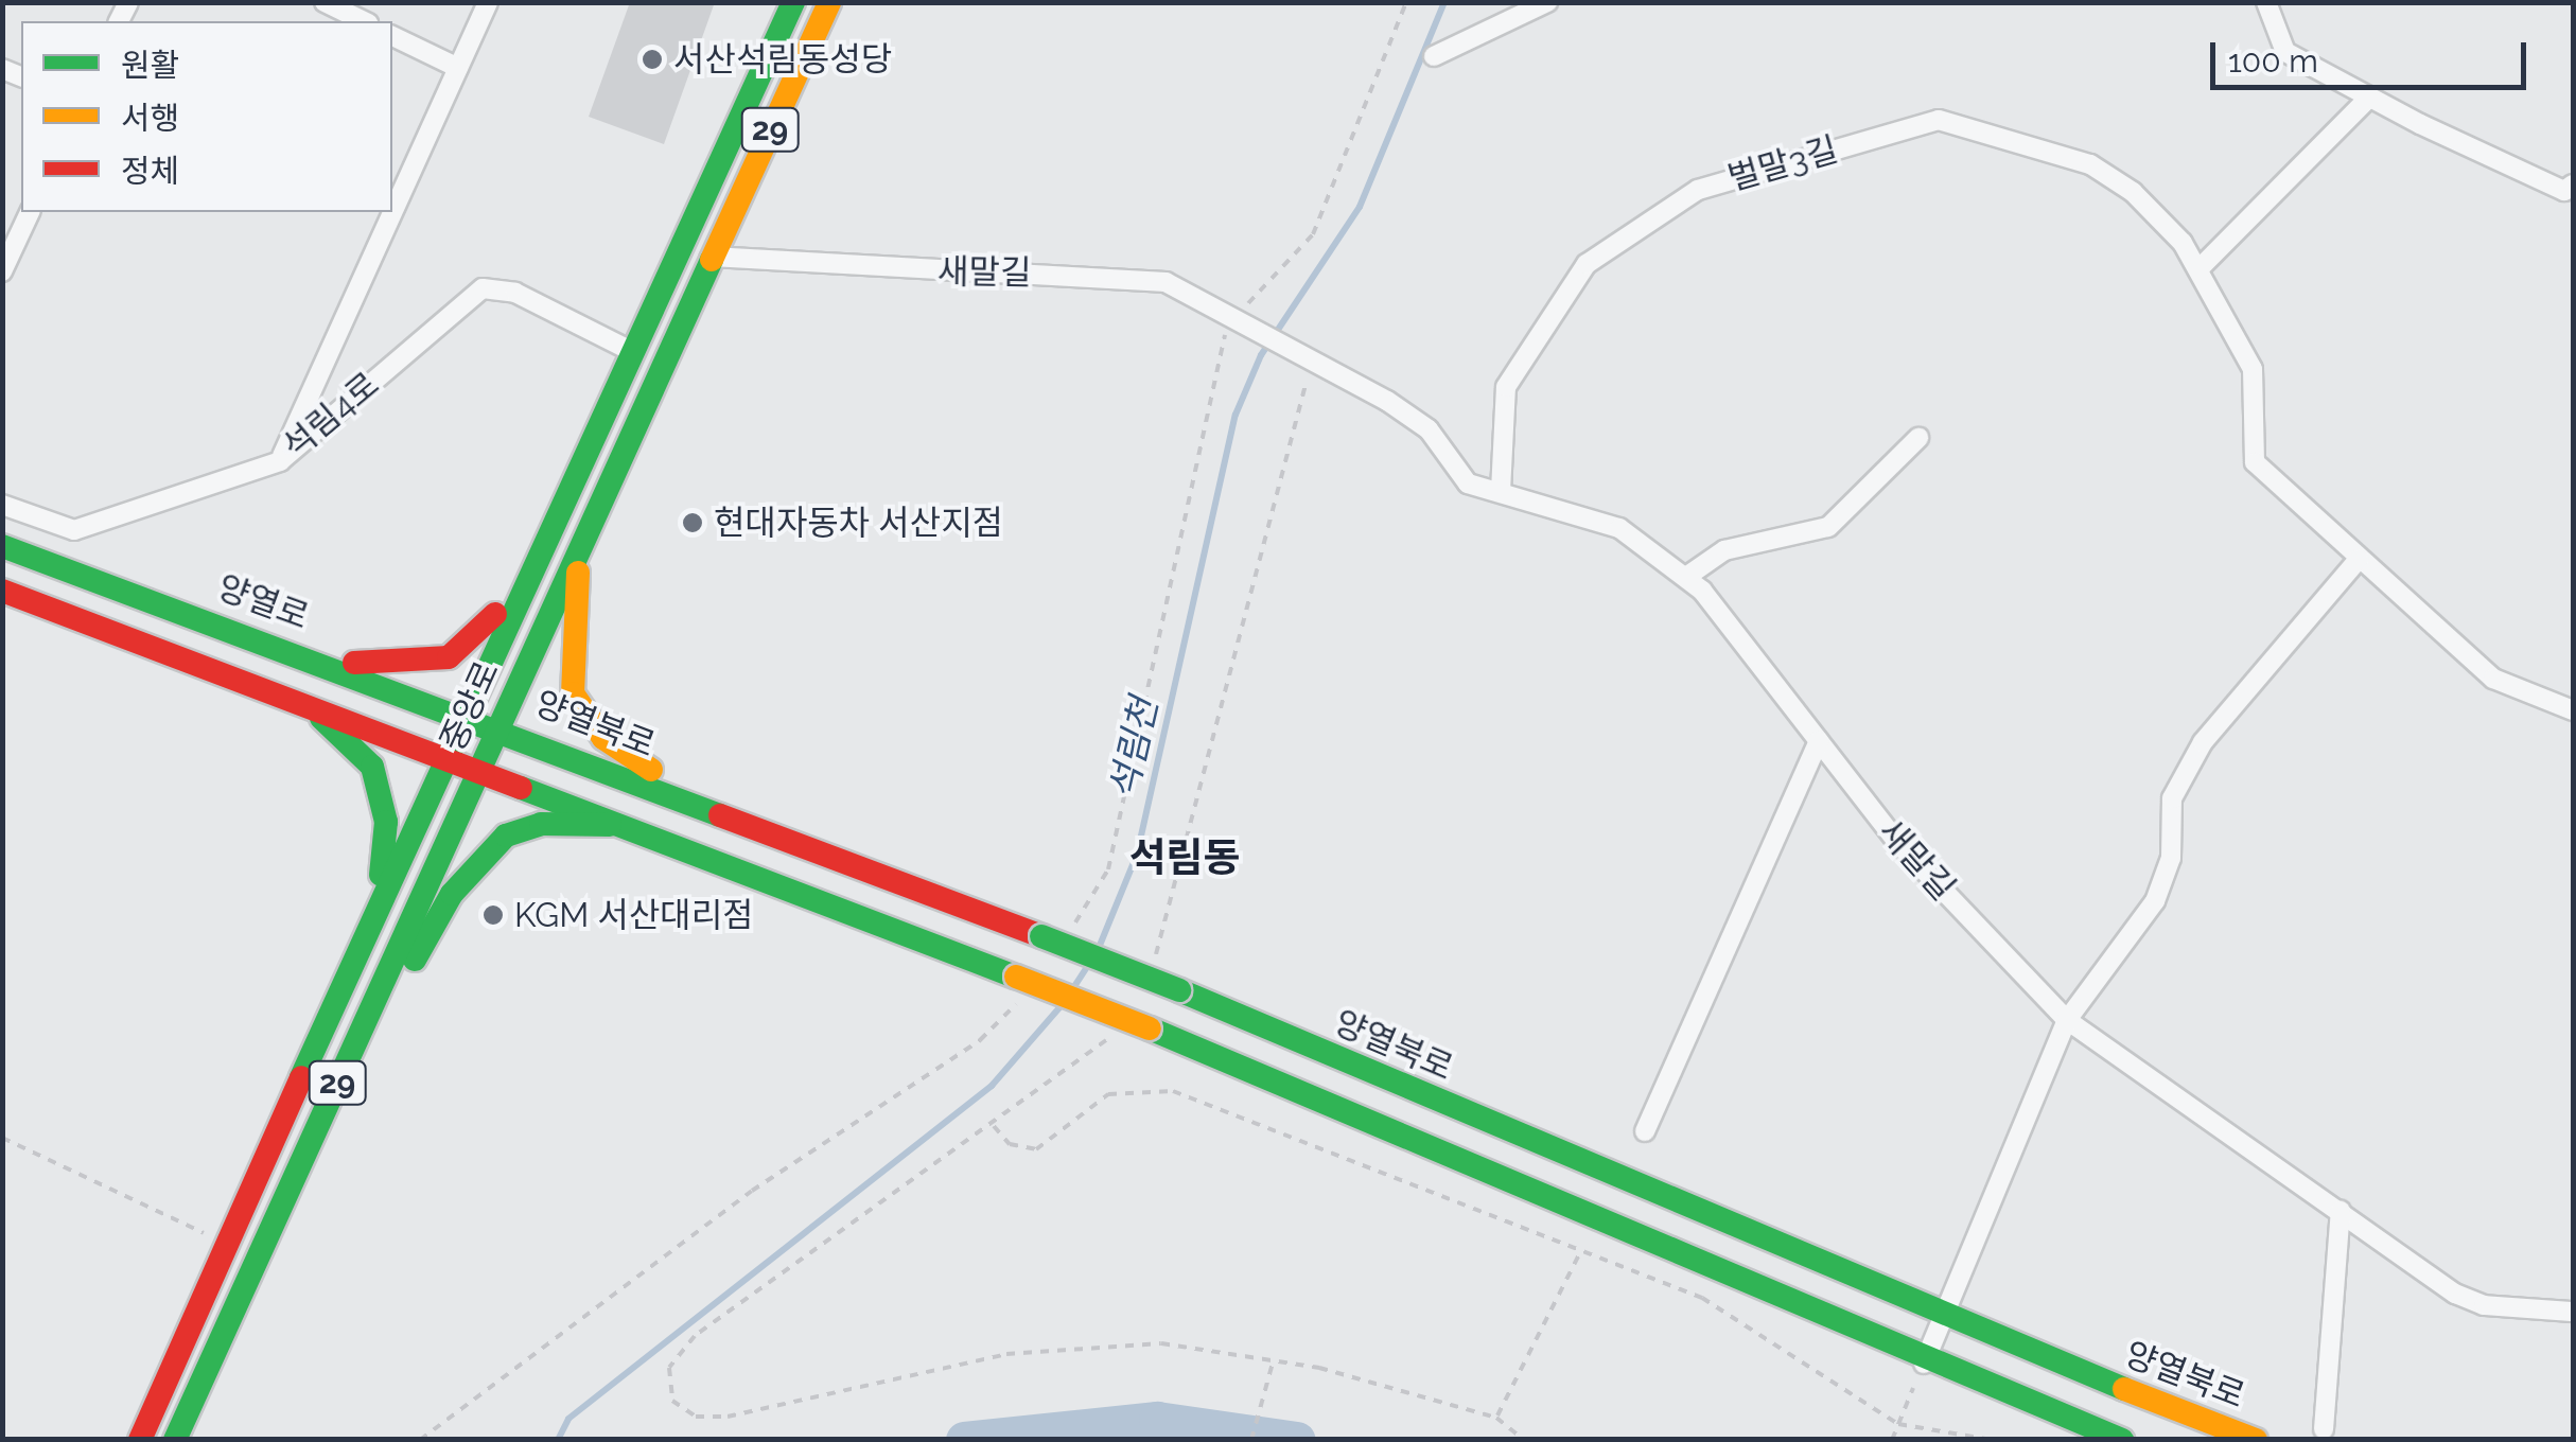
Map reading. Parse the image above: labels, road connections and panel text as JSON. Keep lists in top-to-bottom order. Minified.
{"streets":{"main road":["29","양열로","중앙로","양열북로"],"street":["벌말3길","새말길","석림4로"]},"crossings":[["벌말3길","새말길"],["새말길","중앙로"],["석림4로","중앙로"],["양열로","중앙로"],["양열로","양열북로"],["중앙로","양열북로"]],"districts":["석림동"],"water":["석림천"],"places":["서산석림동성당","현대자동차 서산지점","KGM 서산대리점"],"legend":["원활","서행","정체"],"scale_bar":"100 m"}
